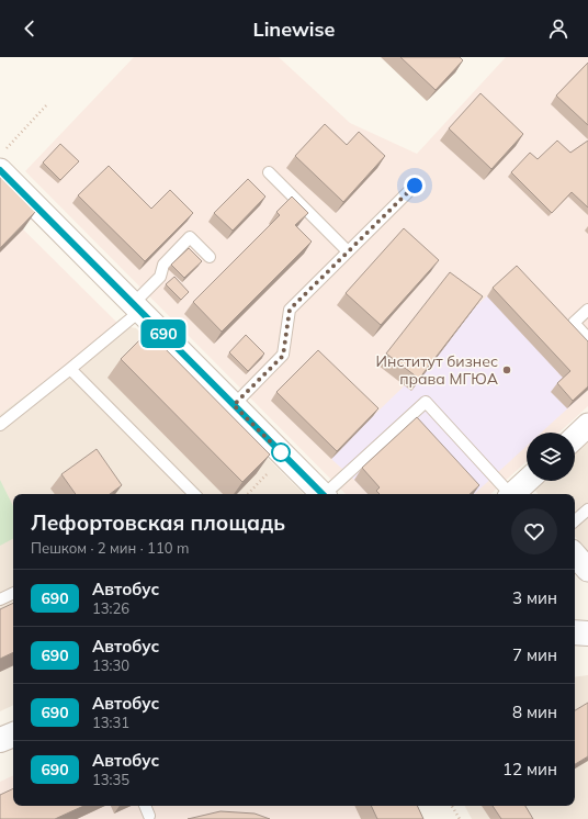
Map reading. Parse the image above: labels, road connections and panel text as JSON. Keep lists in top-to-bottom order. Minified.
{"places":["Институт бизнес права МГЮА"],"lines":["bus line 690"],"page":{"header":"Linewise","on_map":"690","heading":["Лефортовская площадь","Пешком · 2 мин · 110 m"],"list":[{"mark":"690","name":"Автобус","note":"13:26","value":"3 мин"},{"mark":"690","name":"Автобус","note":"13:30","value":"7 мин"},{"mark":"690","name":"Автобус","note":"13:31","value":"8 мин"},{"mark":"690","name":"Автобус","note":"13:35","value":"12 мин"}]}}
